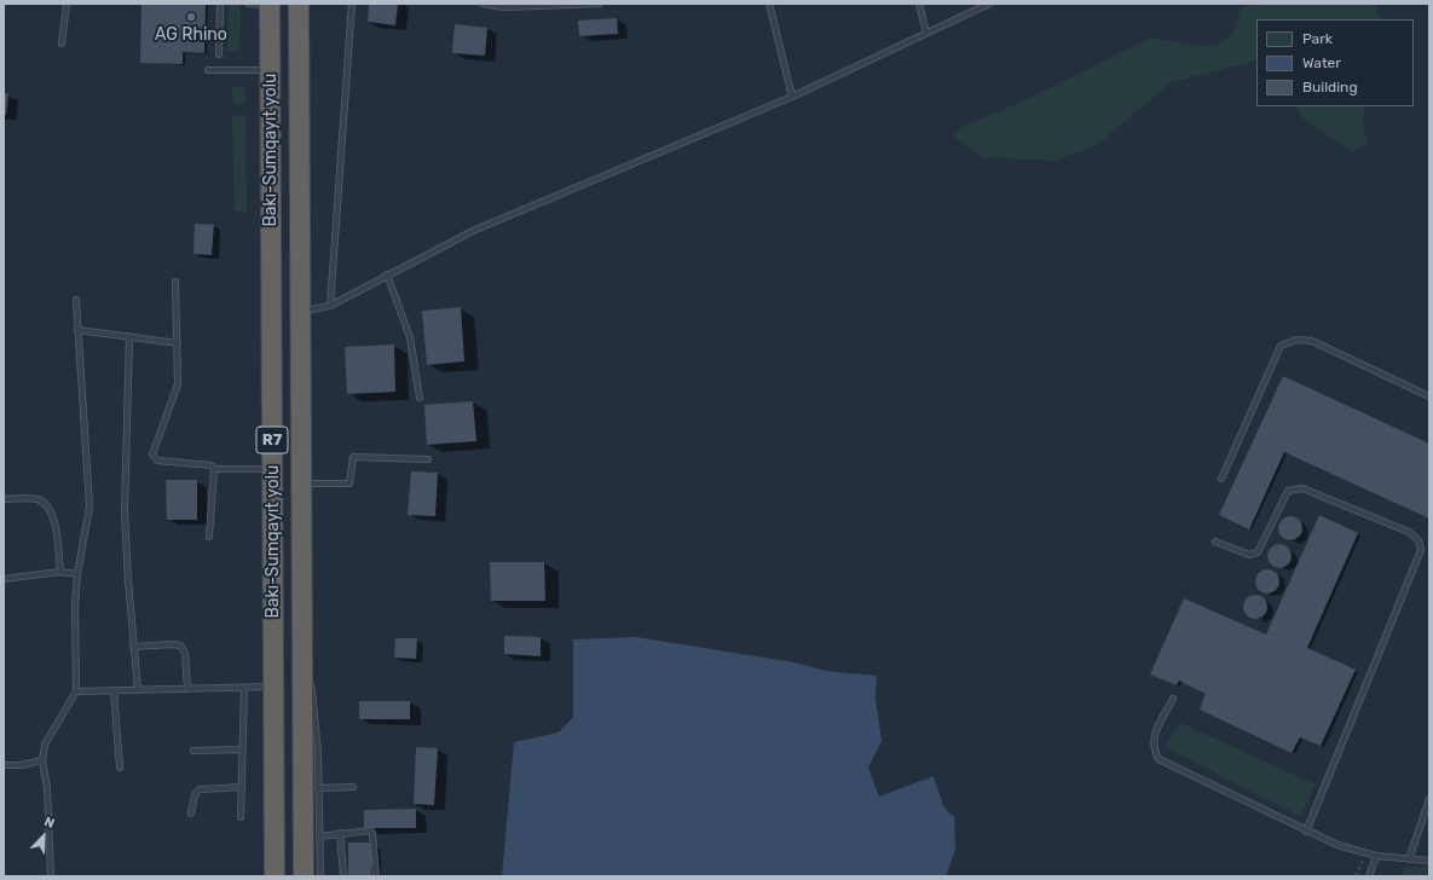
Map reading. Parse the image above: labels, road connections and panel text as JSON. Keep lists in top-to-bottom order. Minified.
{"streets":{"highway":["Bakı-Sumqayıt yolu","R7"]},"places":["AG Rhino"],"legend":["Park","Water","Building"],"north":"top right"}
